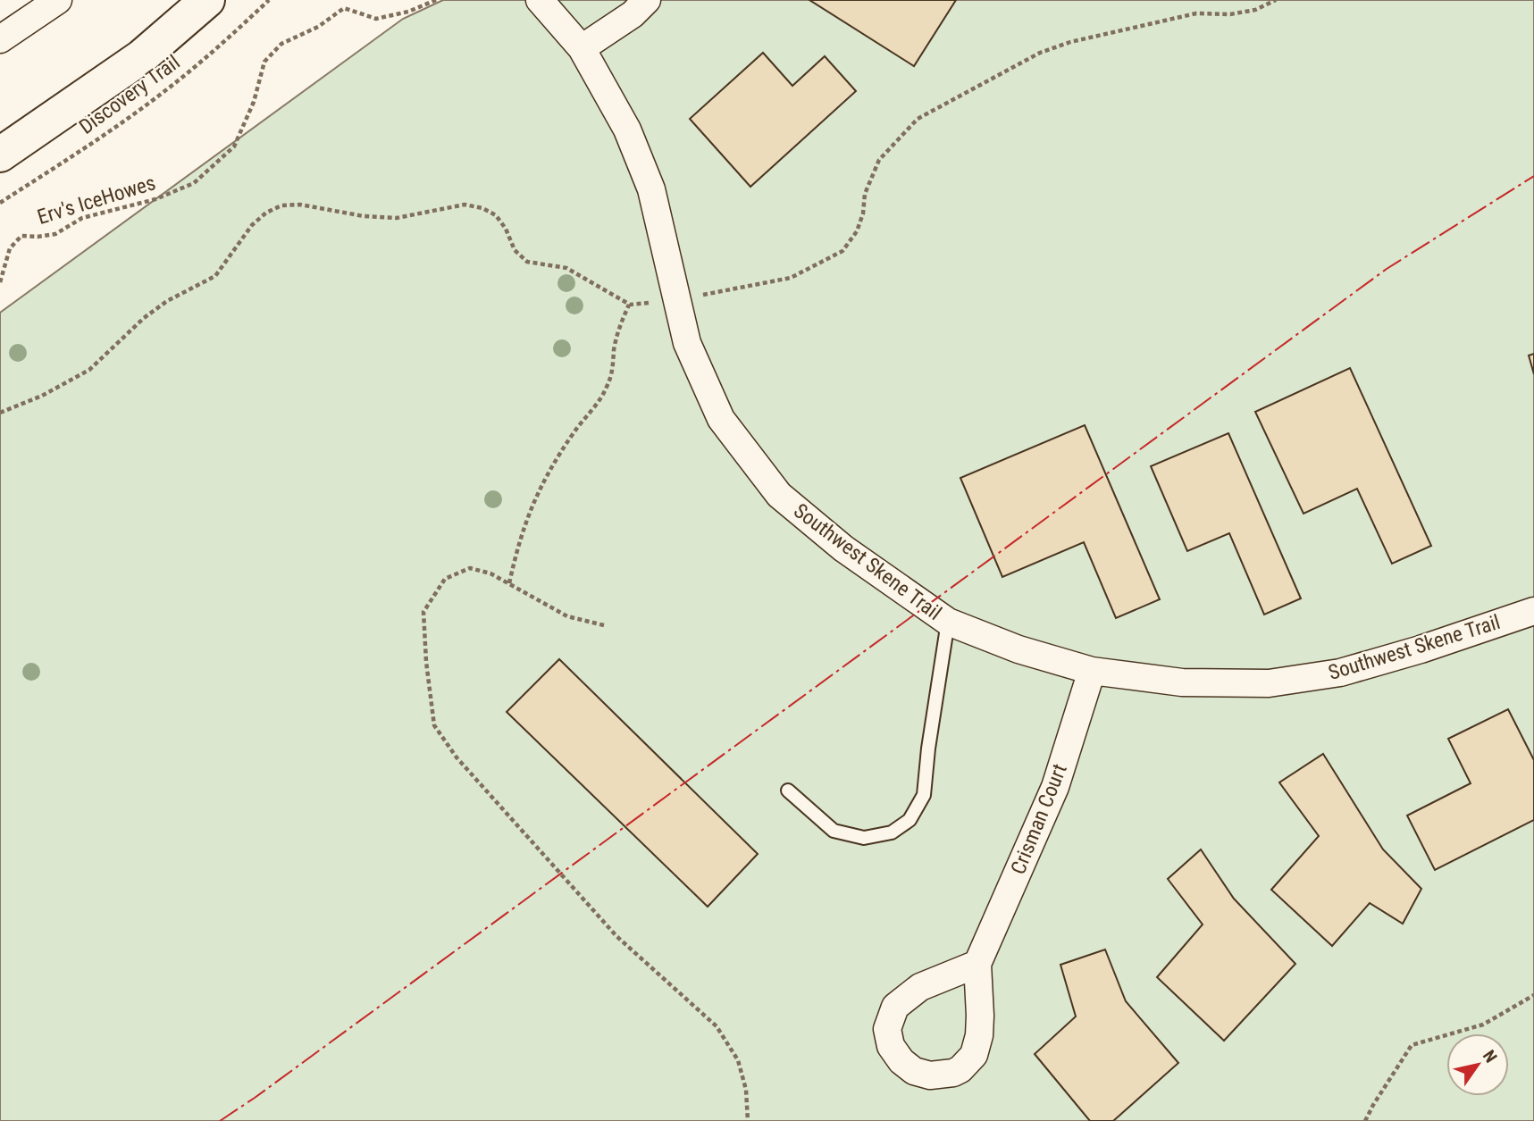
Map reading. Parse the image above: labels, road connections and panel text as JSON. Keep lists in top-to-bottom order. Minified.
{"streets":{"street":["Southwest Skene Trail","Crisman Court"],"path":["Discovery Trail","Erv's IceHowes"]},"crossings":[["Southwest Skene Trail","Crisman Court"]],"north":"top right"}
